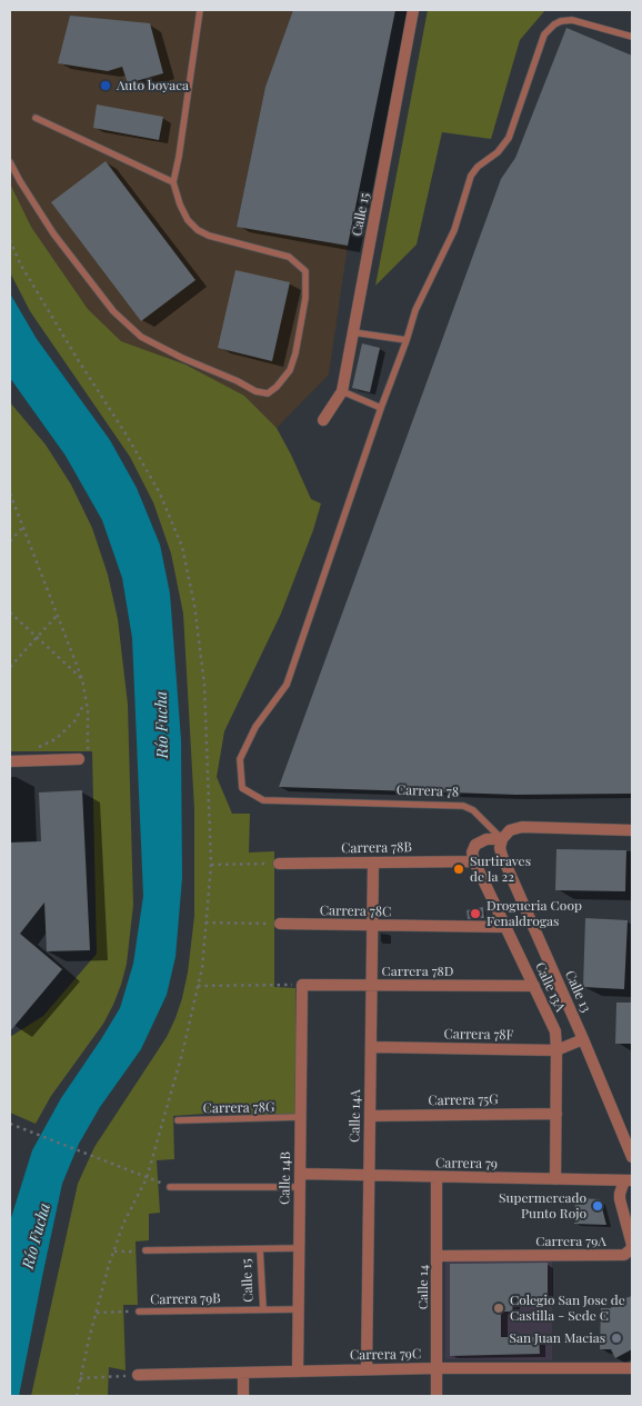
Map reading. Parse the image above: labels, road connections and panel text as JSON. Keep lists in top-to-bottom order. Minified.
{"streets":{"street":["Calle 15","Carrera 78B","Carrera 78C","Carrera 78D","Calle 13A","Calle 13","Carrera 78F","Carrera 75G","Calle 14A","Carrera 79","Calle 14B","Carrera 79A","Calle 14","Carrera 79C"],"lane":["Carrera 78","Carrera 78G","Carrera 79B"]},"crossings":[["Calle 15","Carrera 79B"],["Carrera 78","Calle 13"],["Carrera 78B","Calle 13A"],["Carrera 78B","Calle 14A"],["Carrera 78C","Calle 13A"],["Carrera 78C","Calle 14A"],["Carrera 78D","Calle 13A"],["Carrera 78D","Calle 14A"],["Carrera 78D","Calle 14B"],["Calle 13A","Carrera 78F"],["Calle 13A","Carrera 75G"],["Calle 13A","Carrera 79"],["Calle 13","Carrera 78F"],["Carrera 78F","Calle 14A"],["Carrera 75G","Calle 14A"],["Carrera 78G","Calle 14B"],["Calle 14A","Carrera 79"],["Calle 14A","Carrera 79C"],["Carrera 79","Calle 14B"],["Carrera 79","Carrera 79A"],["Carrera 79","Calle 14"],["Calle 14B","Carrera 79B"],["Calle 14B","Carrera 79C"],["Carrera 79A","Calle 14"],["Calle 14","Carrera 79C"]],"water":["Río Fucha"],"places":["Auto boyaca","Surtiraves de la 22","Drogueria Coop Fenaldrogas","Supermercado Punto Rojo","Colegio San Jose de Castilla - Sede C","San Juan Macias"]}
